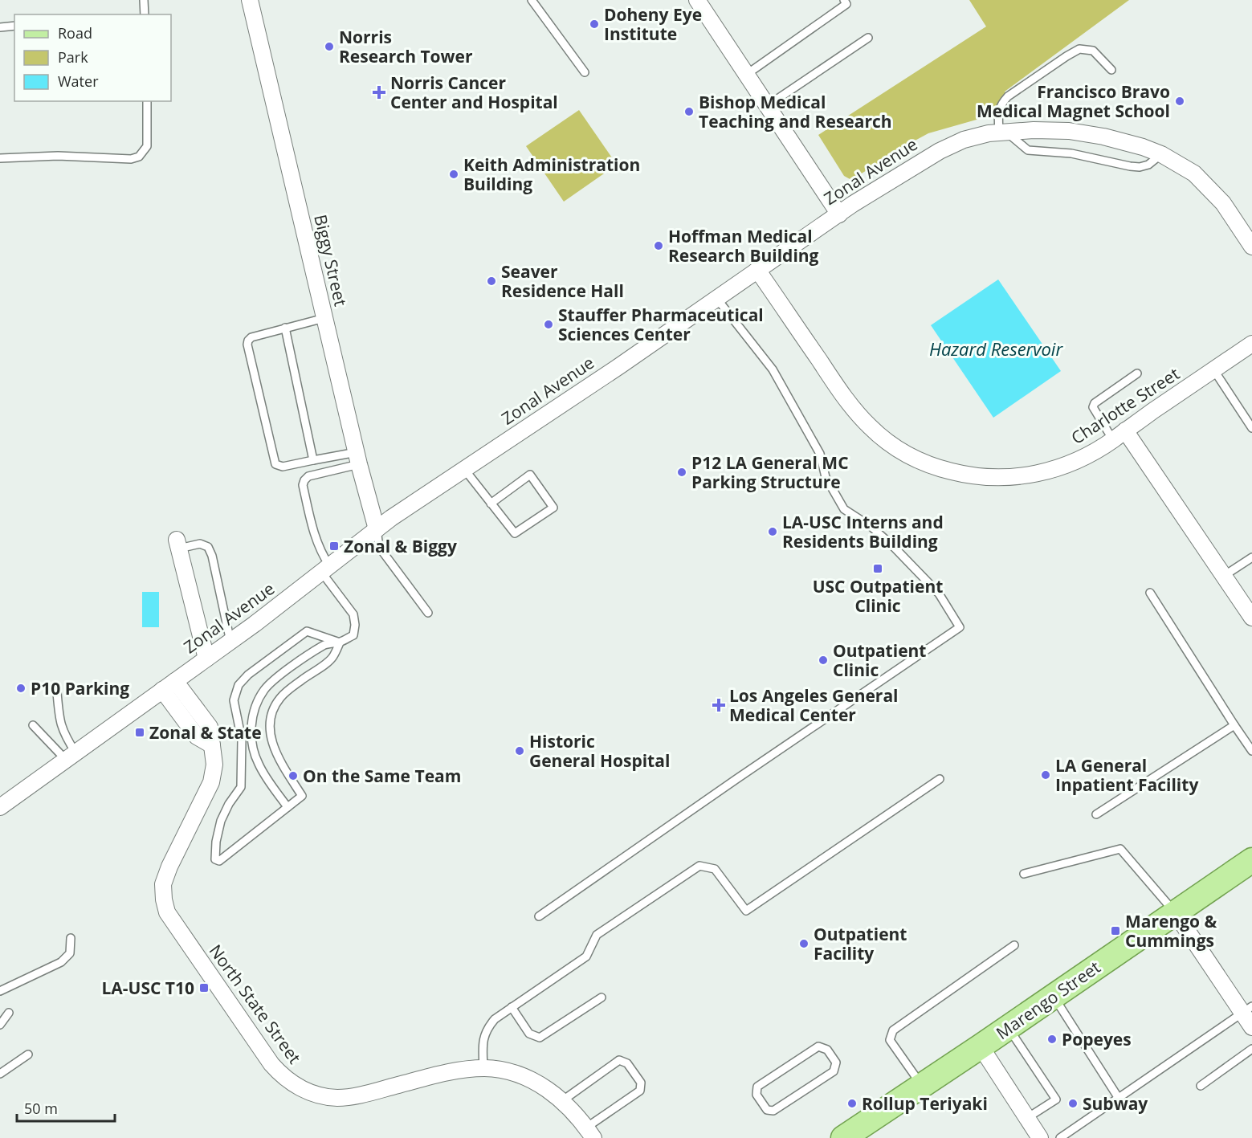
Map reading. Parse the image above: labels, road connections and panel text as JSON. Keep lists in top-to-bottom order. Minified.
{"streets":{"main road":["Marengo Street"],"street":["Zonal Avenue","Biggy Street","Charlotte Street","North State Street"]},"crossings":[["Zonal Avenue","Biggy Street"],["Zonal Avenue","Charlotte Street"],["Zonal Avenue","North State Street"]],"water":["Hazard Reservoir"],"places":{"other":["Doheny Eye Institute","Norris Research Tower","Francisco Bravo Medical Magnet School","Bishop Medical Teaching and Research","Keith Administration Building","Hoffman Medical Research Building","Seaver Residence Hall","Stauffer Pharmaceutical Sciences Center","P12 LA General MC Parking Structure","LA-USC Interns and Residents Building","Outpatient Clinic","P10 Parking","Historic General Hospital","LA General Inpatient Facility","On the Same Team","Outpatient Facility","Popeyes","Rollup Teriyaki","Subway"],"health":["Norris Cancer Center and Hospital","Los Angeles General Medical Center"],"transit":["Zonal & Biggy","USC Outpatient Clinic","Zonal & State","Marengo & Cummings","LA-USC T10"]},"legend":["Road","Park","Water"],"scale_bar":"50 m"}
